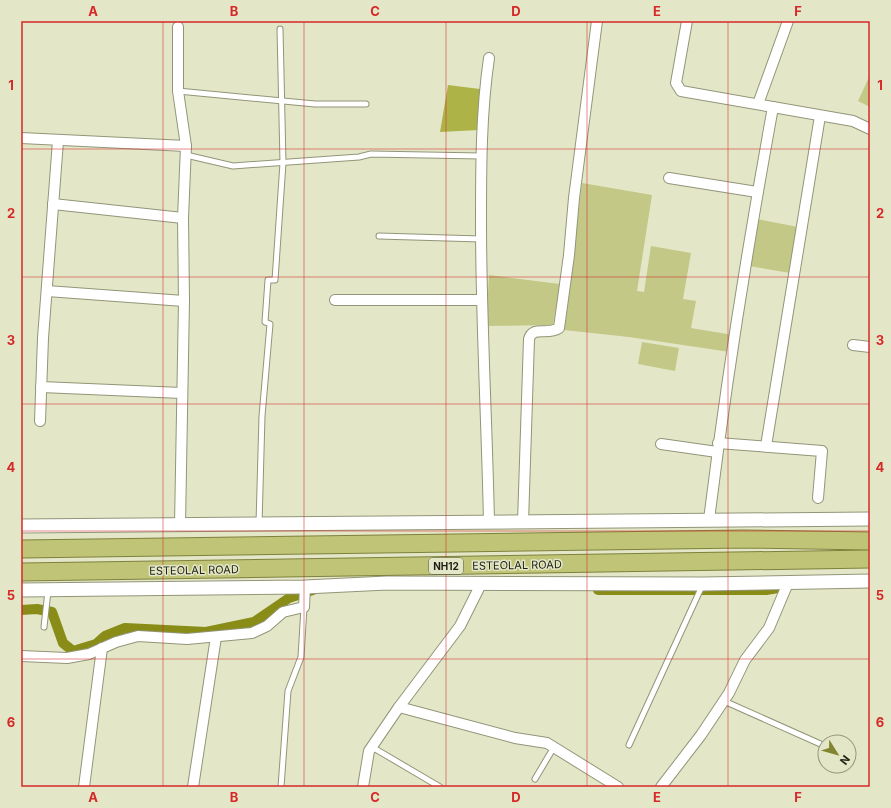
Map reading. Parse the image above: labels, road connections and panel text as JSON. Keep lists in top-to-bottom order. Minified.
{"streets":{"highway":["ESTEOLAL ROAD","NH12"]},"north":"bottom right","grid":{"columns":["A","B","C","D","E","F"],"rows":["1","2","3","4","5","6"]}}
